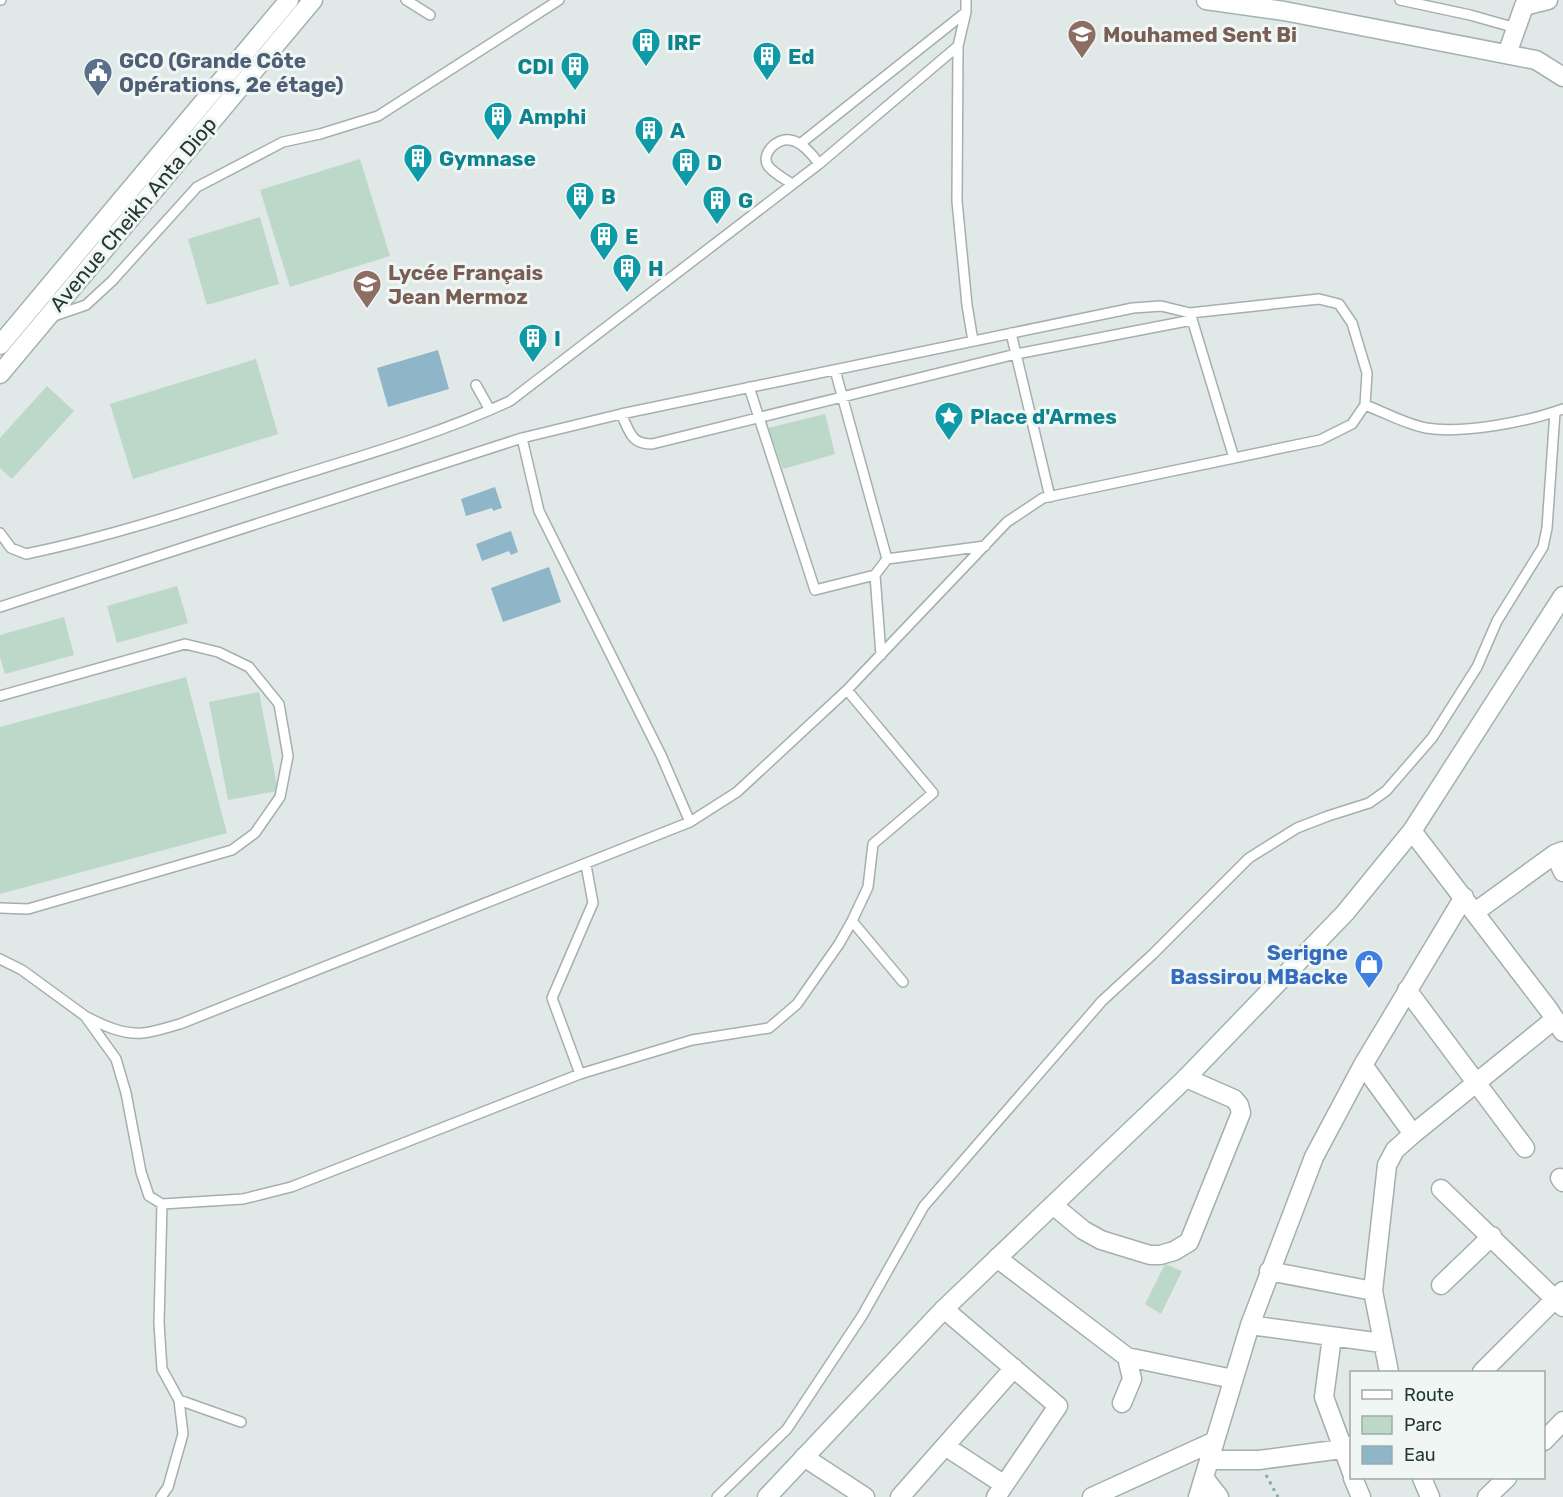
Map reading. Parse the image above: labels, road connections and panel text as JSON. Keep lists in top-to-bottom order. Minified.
{"streets":{"street":["Avenue Cheikh Anta Diop"]},"places":{"school or university":["Mouhamed Sent Bi","Lycée Français Jean Mermoz"],"building":["IRF","Ed","CDI","Amphi","A","Gymnase","D","B","G","E","H","I"],"public building":["GCO (Grande Côte Opérations, 2e étage)"],"place":["Place d'Armes"],"shop":["Serigne Bassirou MBacke"]},"legend":["Route","Parc","Eau"]}
